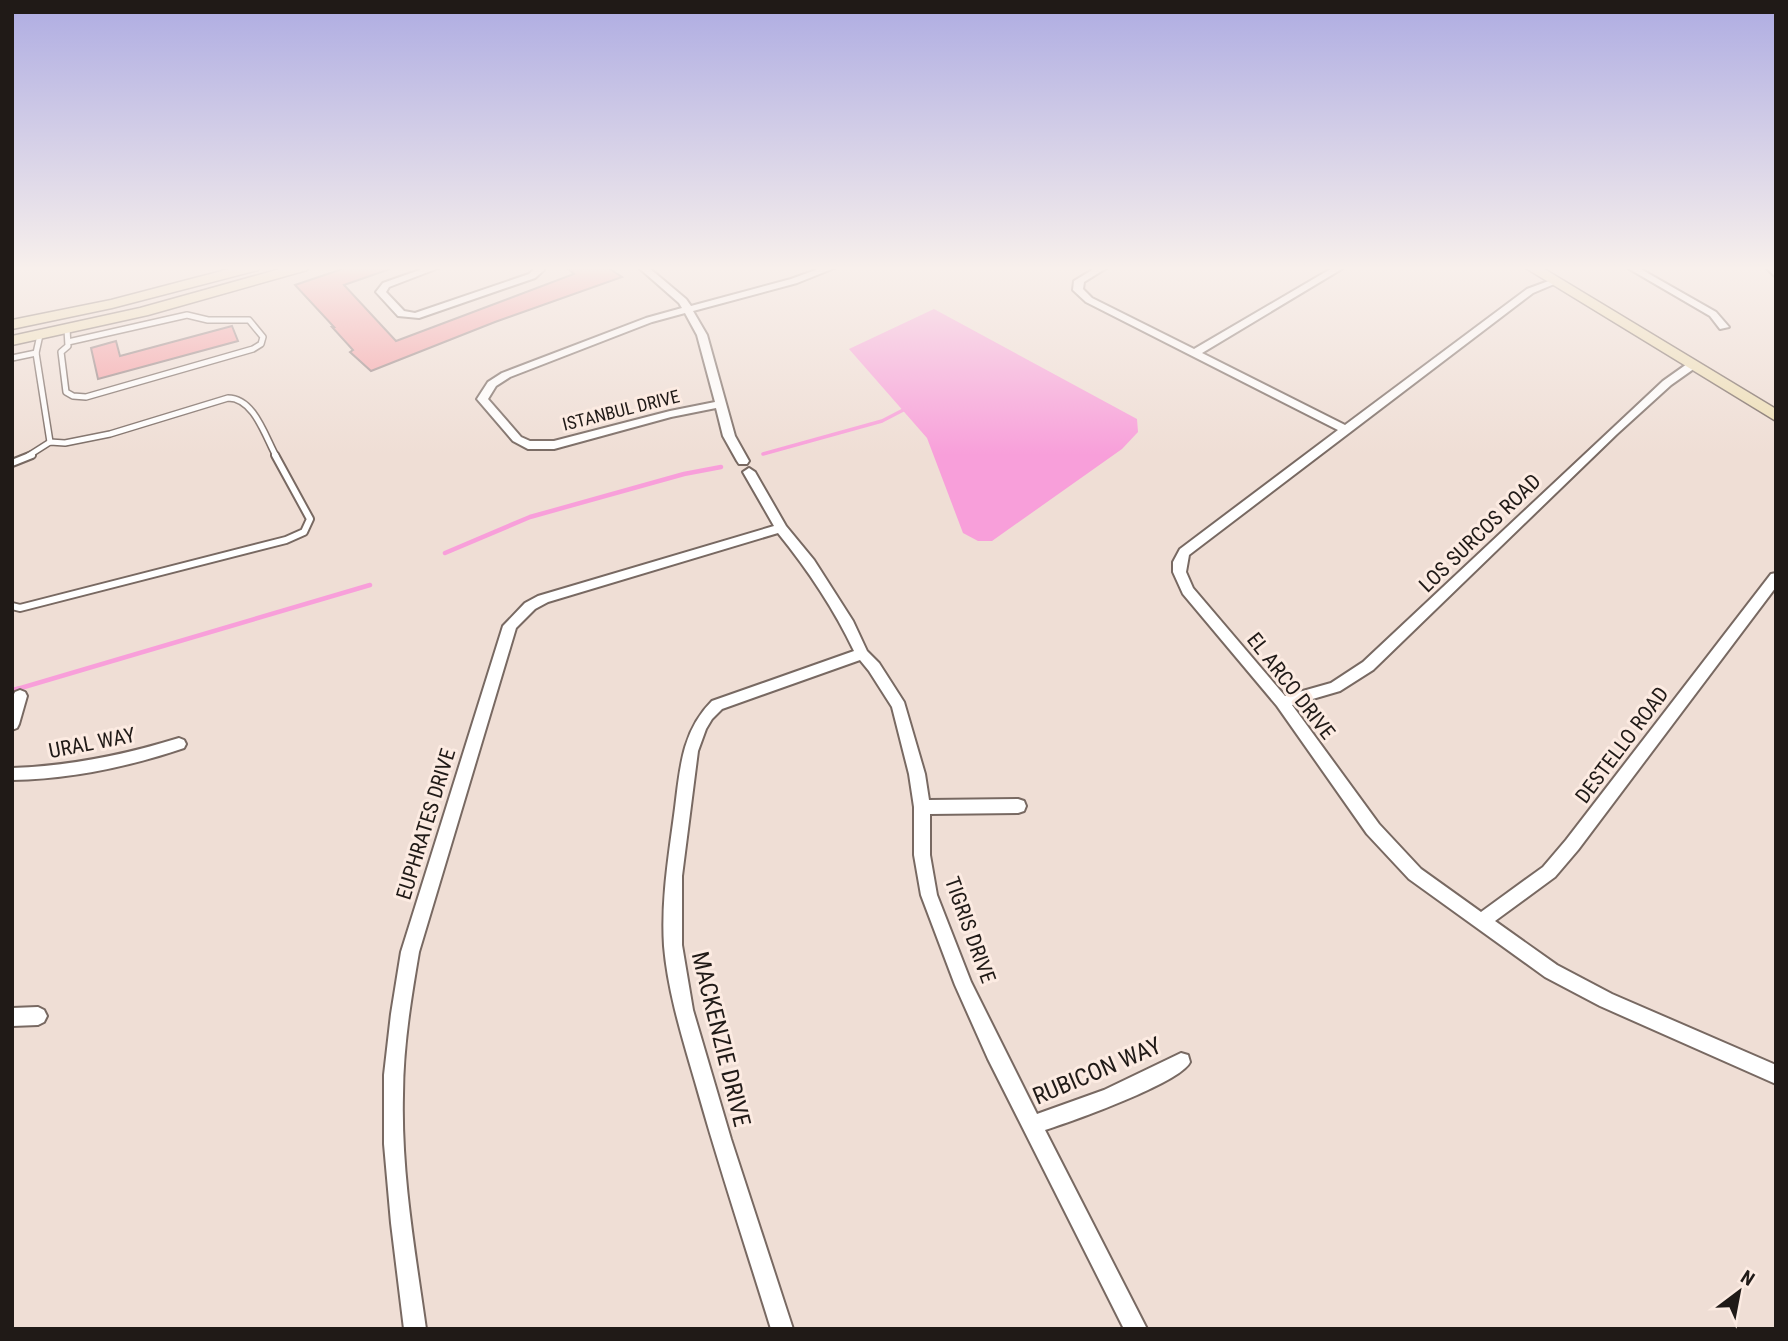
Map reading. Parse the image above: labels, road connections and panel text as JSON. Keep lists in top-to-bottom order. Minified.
{"streets":{"street":["ISTANBUL DRIVE","LOS SURCOS ROAD","EL ARCO DRIVE","URAL WAY","DESTELLO ROAD","EUPHRATES DRIVE","TIGRIS DRIVE","MACKENZIE DRIVE","RUBICON WAY"]},"crossings":[["ISTANBUL DRIVE","TIGRIS DRIVE"],["LOS SURCOS ROAD","EL ARCO DRIVE"],["EL ARCO DRIVE","DESTELLO ROAD"],["EUPHRATES DRIVE","TIGRIS DRIVE"],["TIGRIS DRIVE","MACKENZIE DRIVE"],["TIGRIS DRIVE","RUBICON WAY"]],"north":"top right"}
